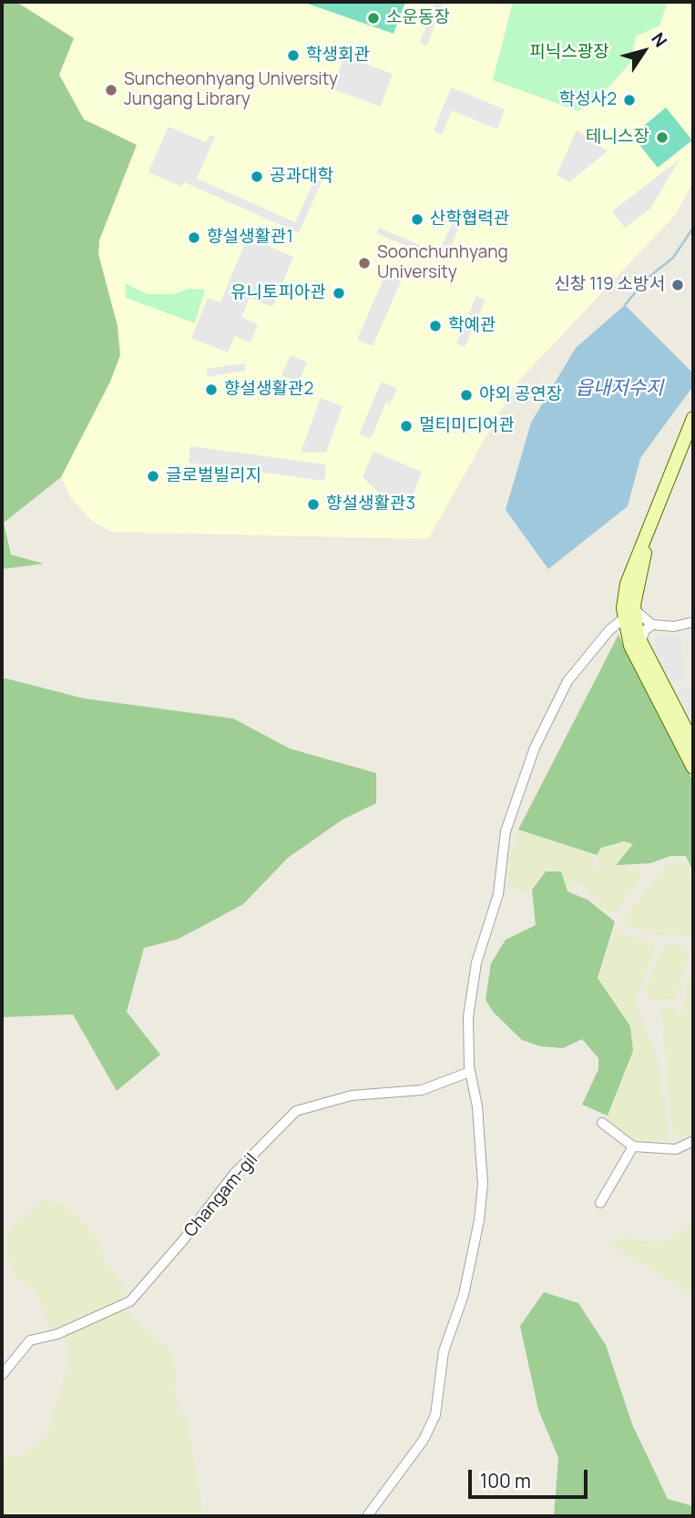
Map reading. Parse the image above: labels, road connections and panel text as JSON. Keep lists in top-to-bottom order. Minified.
{"streets":{"street":["Changam-gil"]},"water":["읍내저수지"],"parks":["피닉스광장"],"places":["소운동장","학생회관","Suncheonhyang University Jungang Library","학성사2","테니스장","공과대학","산학협력관","향설생활관1","Soonchunhyang University","신창 119 소방서","유니토피아관","학예관","향설생활관2","야외 공연장","멀티미디어관","글로벌빌리지","향설생활관3"],"scale_bar":"100 m","north":"top right"}
